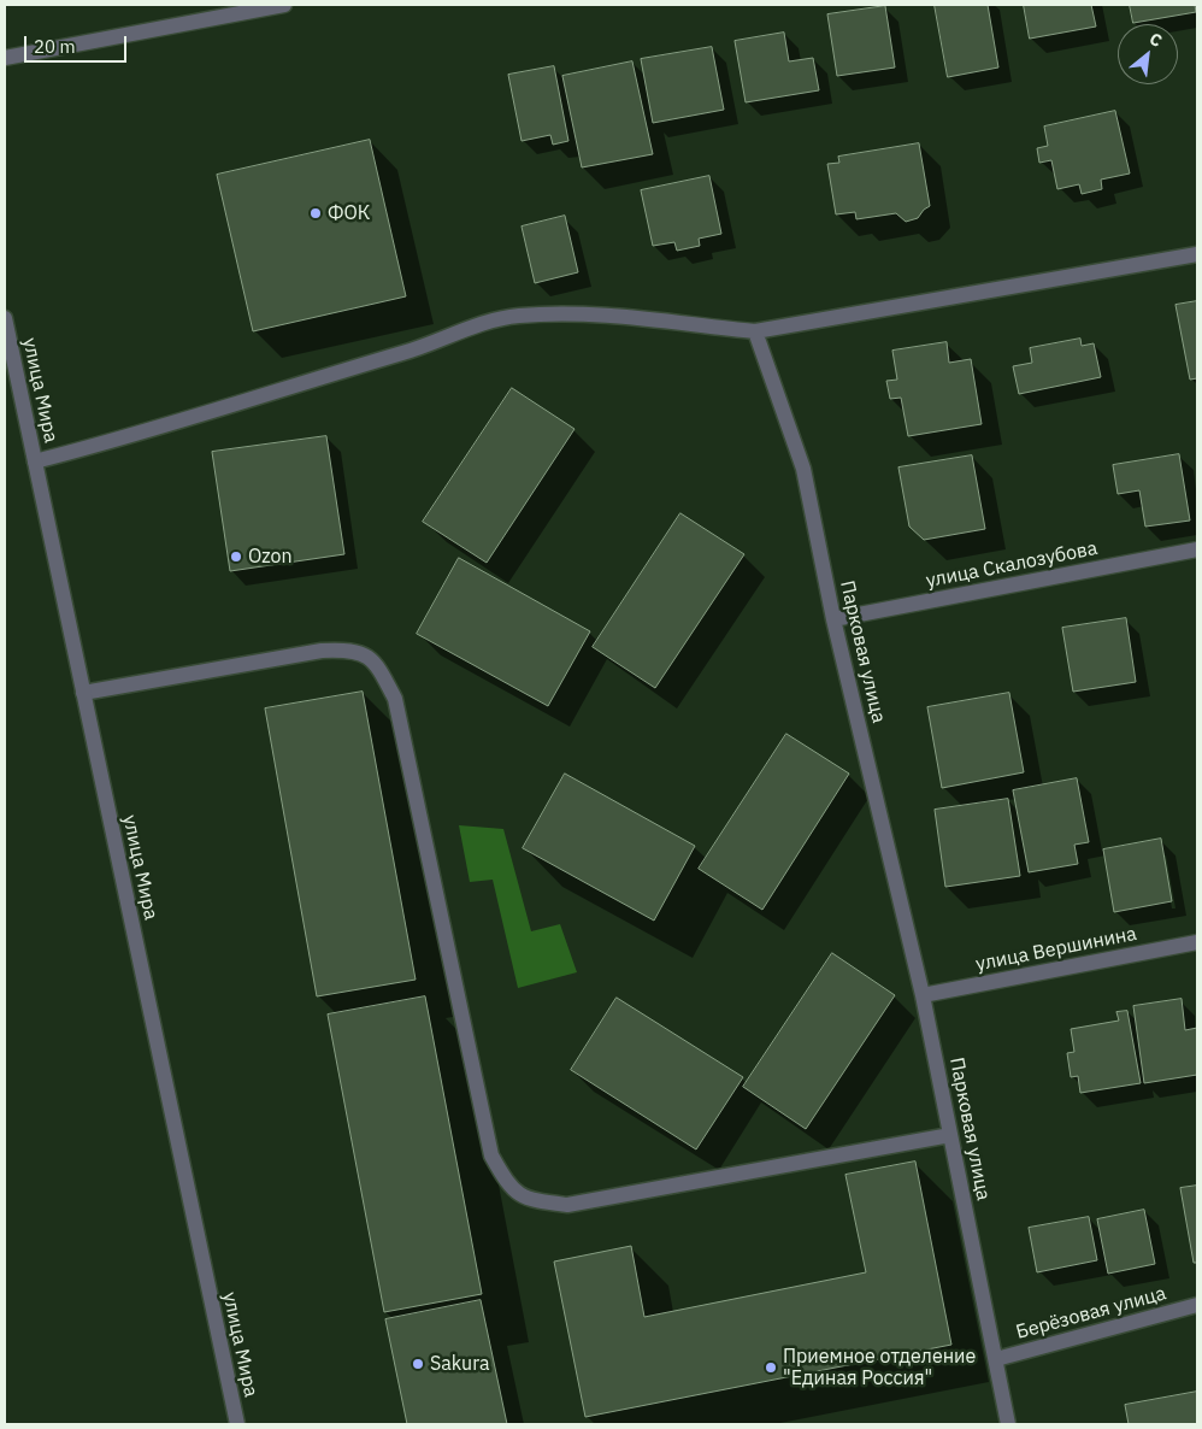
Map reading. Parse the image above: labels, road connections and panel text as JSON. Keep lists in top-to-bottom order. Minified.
{"streets":{"street":["улица Мира","улица Скалозубова","Парковая улица","улица Вершинина","Берёзовая улица"]},"crossings":[["улица Скалозубова","Парковая улица"],["Парковая улица","улица Вершинина"],["Парковая улица","Берёзовая улица"]],"places":["ФОК","Ozon","Sakura","Приемное отделение \"Единая Россия\""],"scale_bar":"20 m","north":"top right"}
